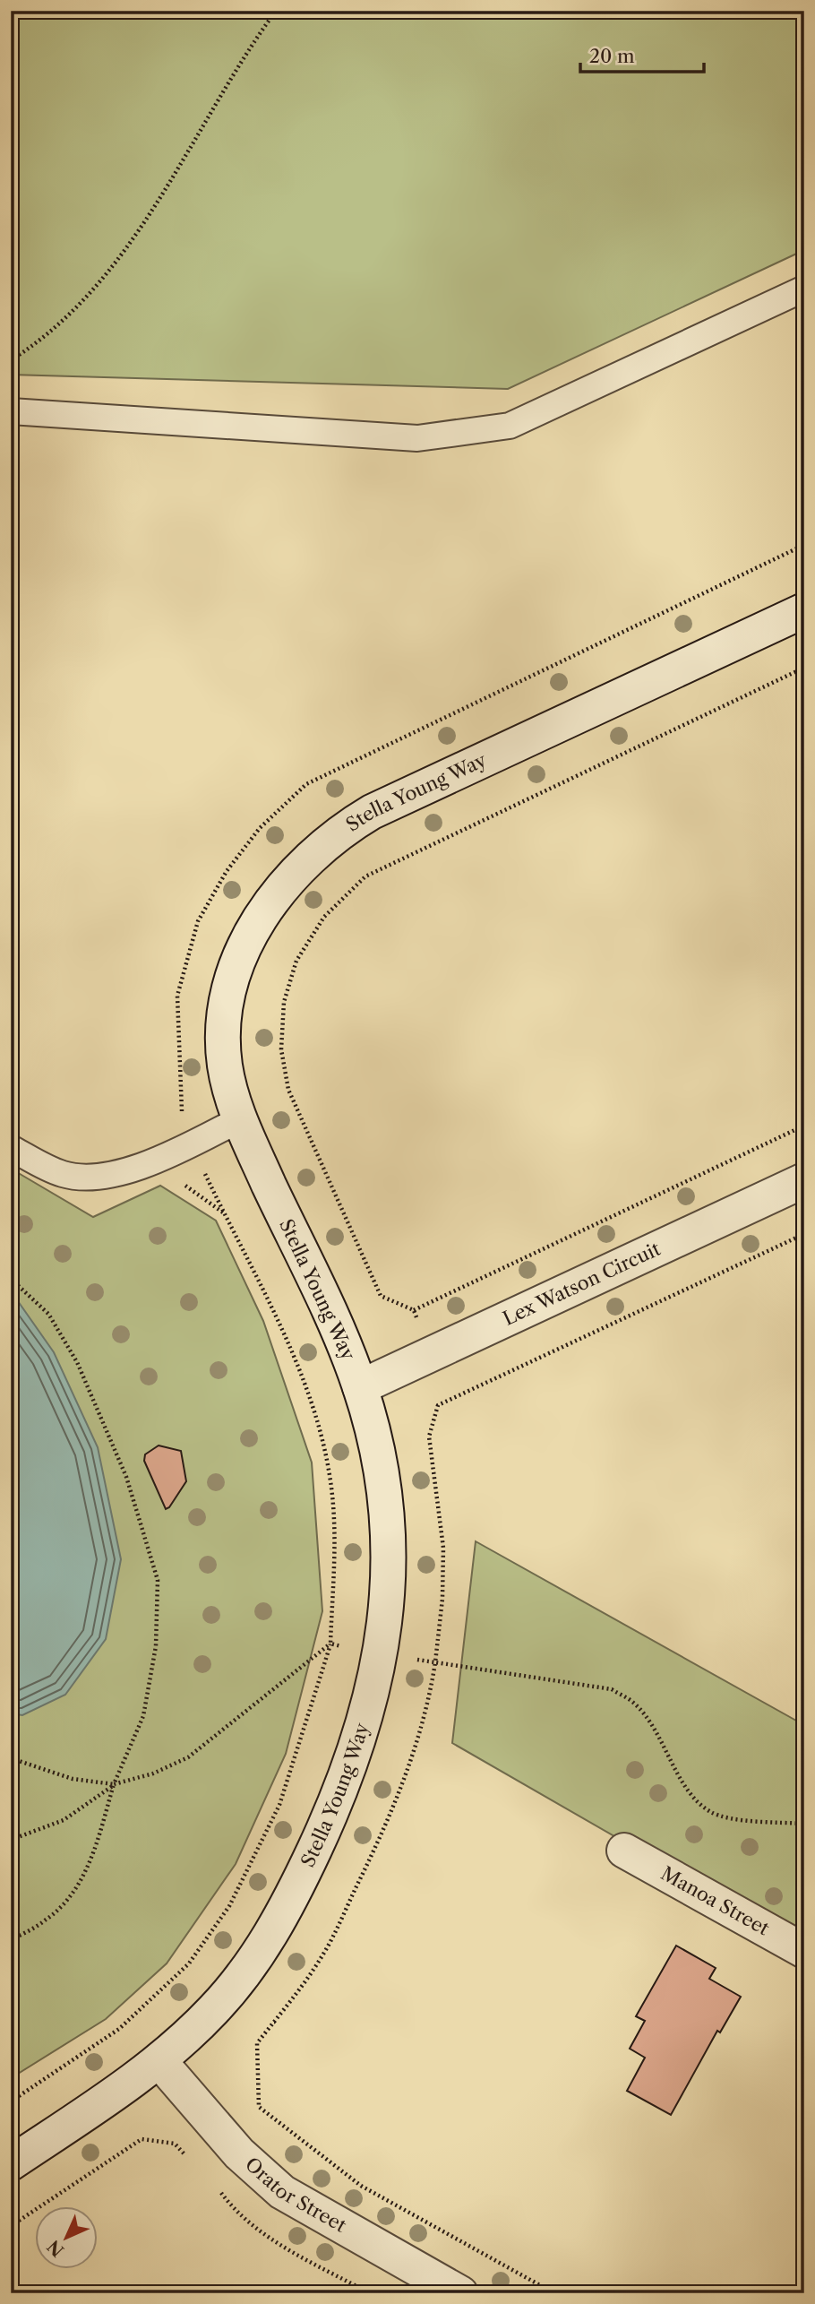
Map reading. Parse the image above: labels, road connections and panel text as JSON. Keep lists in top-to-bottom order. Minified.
{"streets":{"street":["Stella Young Way","Lex Watson Circuit","Manoa Street","Orator Street"]},"crossings":[["Stella Young Way","Lex Watson Circuit"],["Stella Young Way","Orator Street"]],"scale_bar":"20 m","north":"bottom left"}
